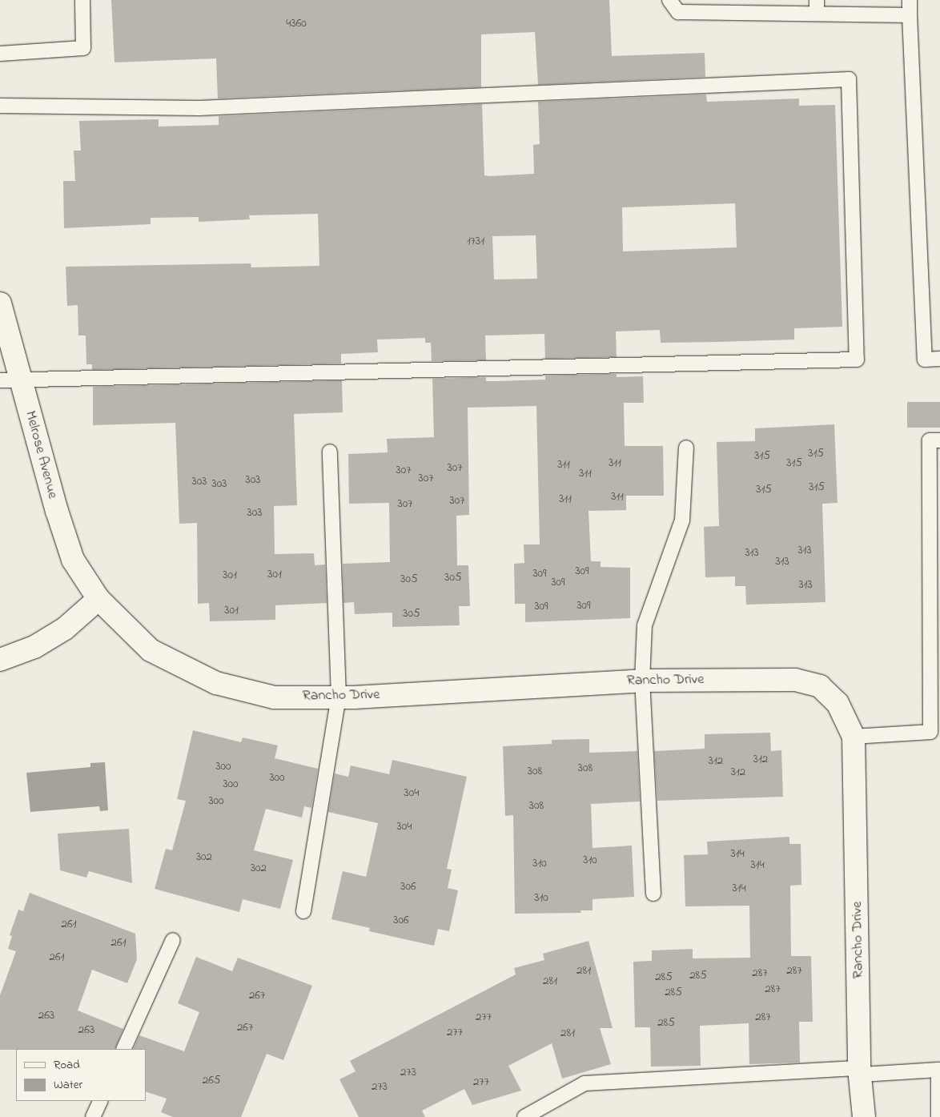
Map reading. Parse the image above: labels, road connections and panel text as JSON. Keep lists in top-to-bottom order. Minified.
{"streets":{"street":["Melrose Avenue","Rancho Drive"]},"crossings":[["Melrose Avenue","Rancho Drive"]],"house_numbers":["4360","1731","315","315","311","315","311","307","307","311","307","303","303","303","315","315","311","311","307","307","303","313","313","313","309","309","301","301","305","305","309","313","309","309","301","305","312","312","300","308","308","312","300","300","304","300","308","304","314","302","310","310","314","302","306","314","310","306","261","261","261","281","287","287","285","285","281","287","285","267","263","277","287","285","267","263","277","281","273","265","277","273"],"legend":["Road","Water"]}
